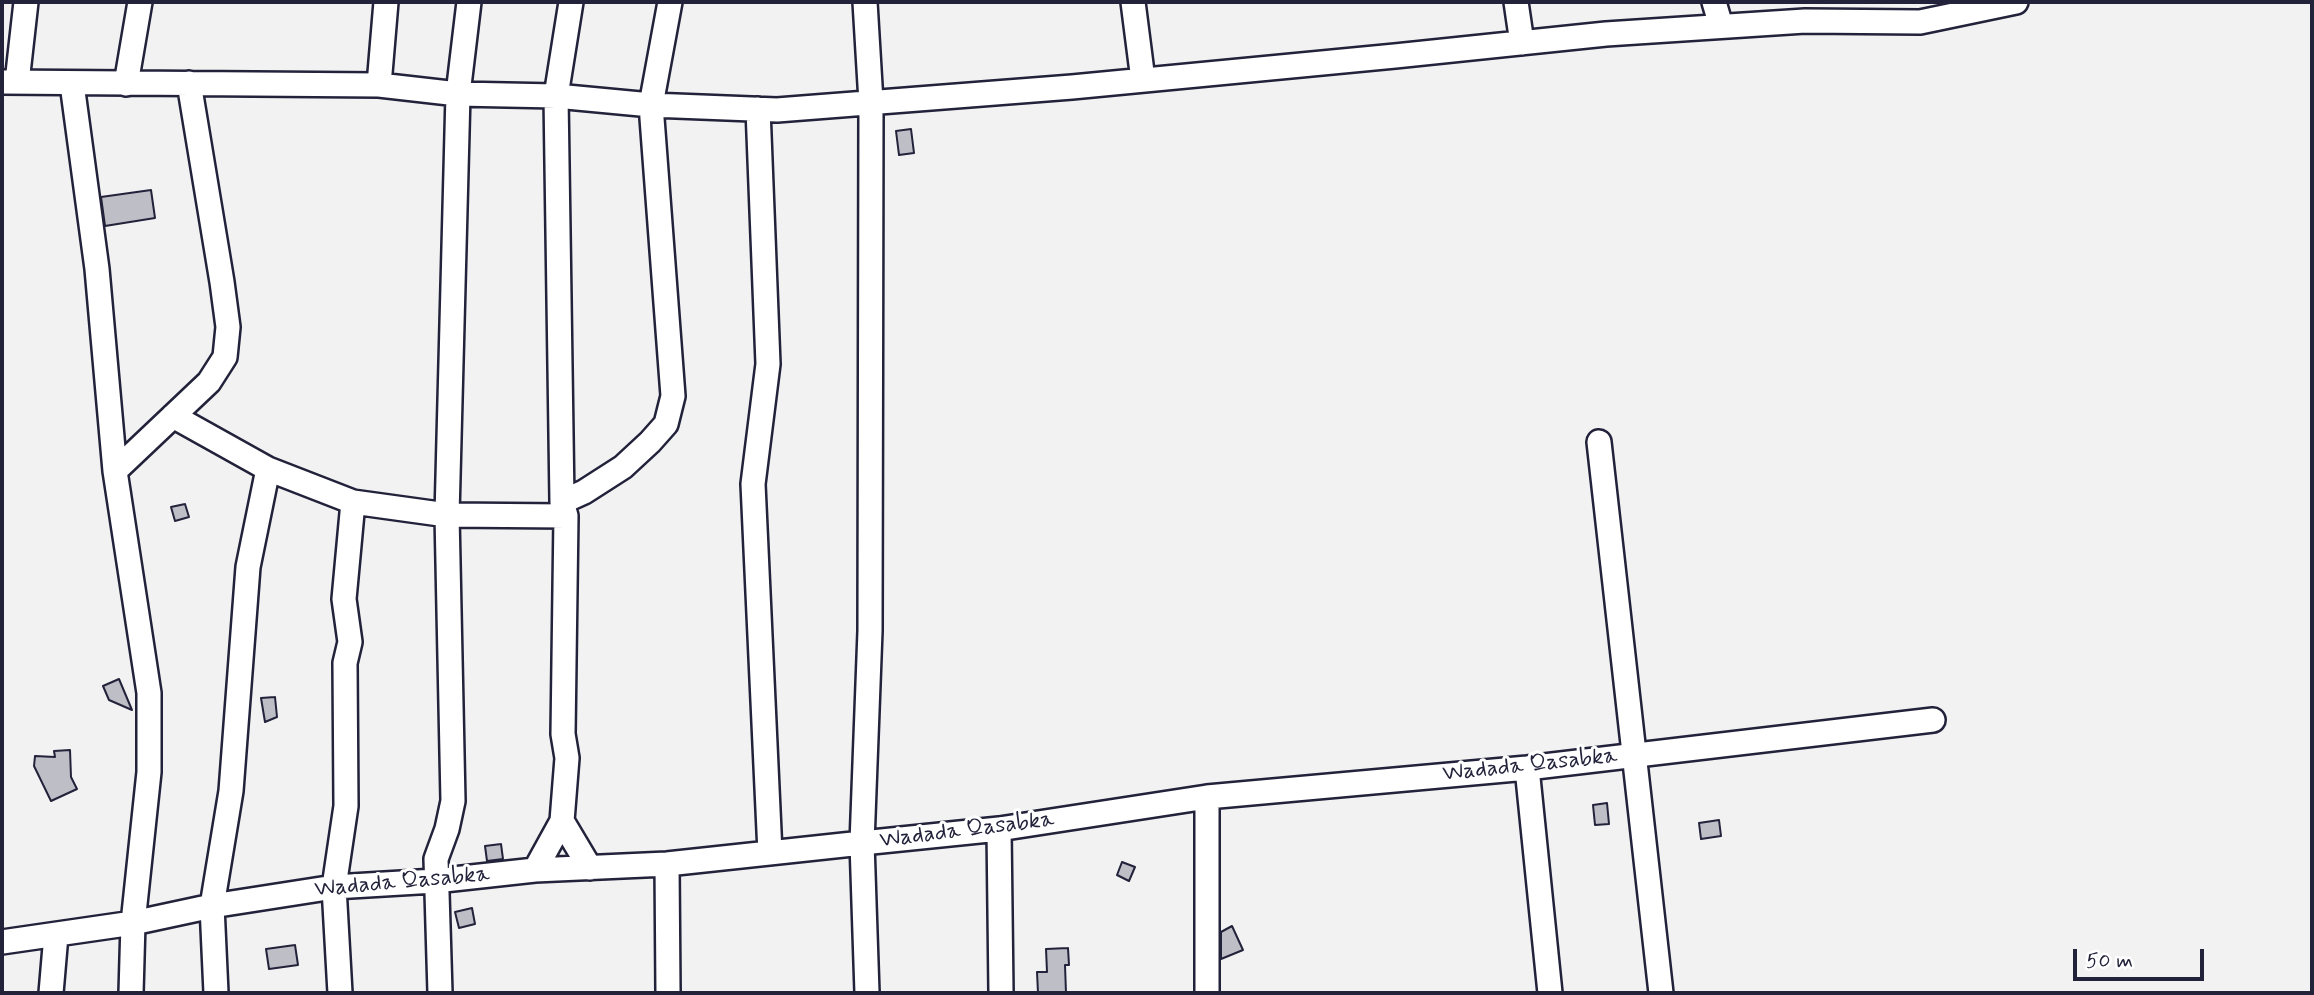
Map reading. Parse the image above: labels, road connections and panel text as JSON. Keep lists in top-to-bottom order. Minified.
{"streets":{"street":["Wadada Qasabka"]},"scale_bar":"50 m"}
